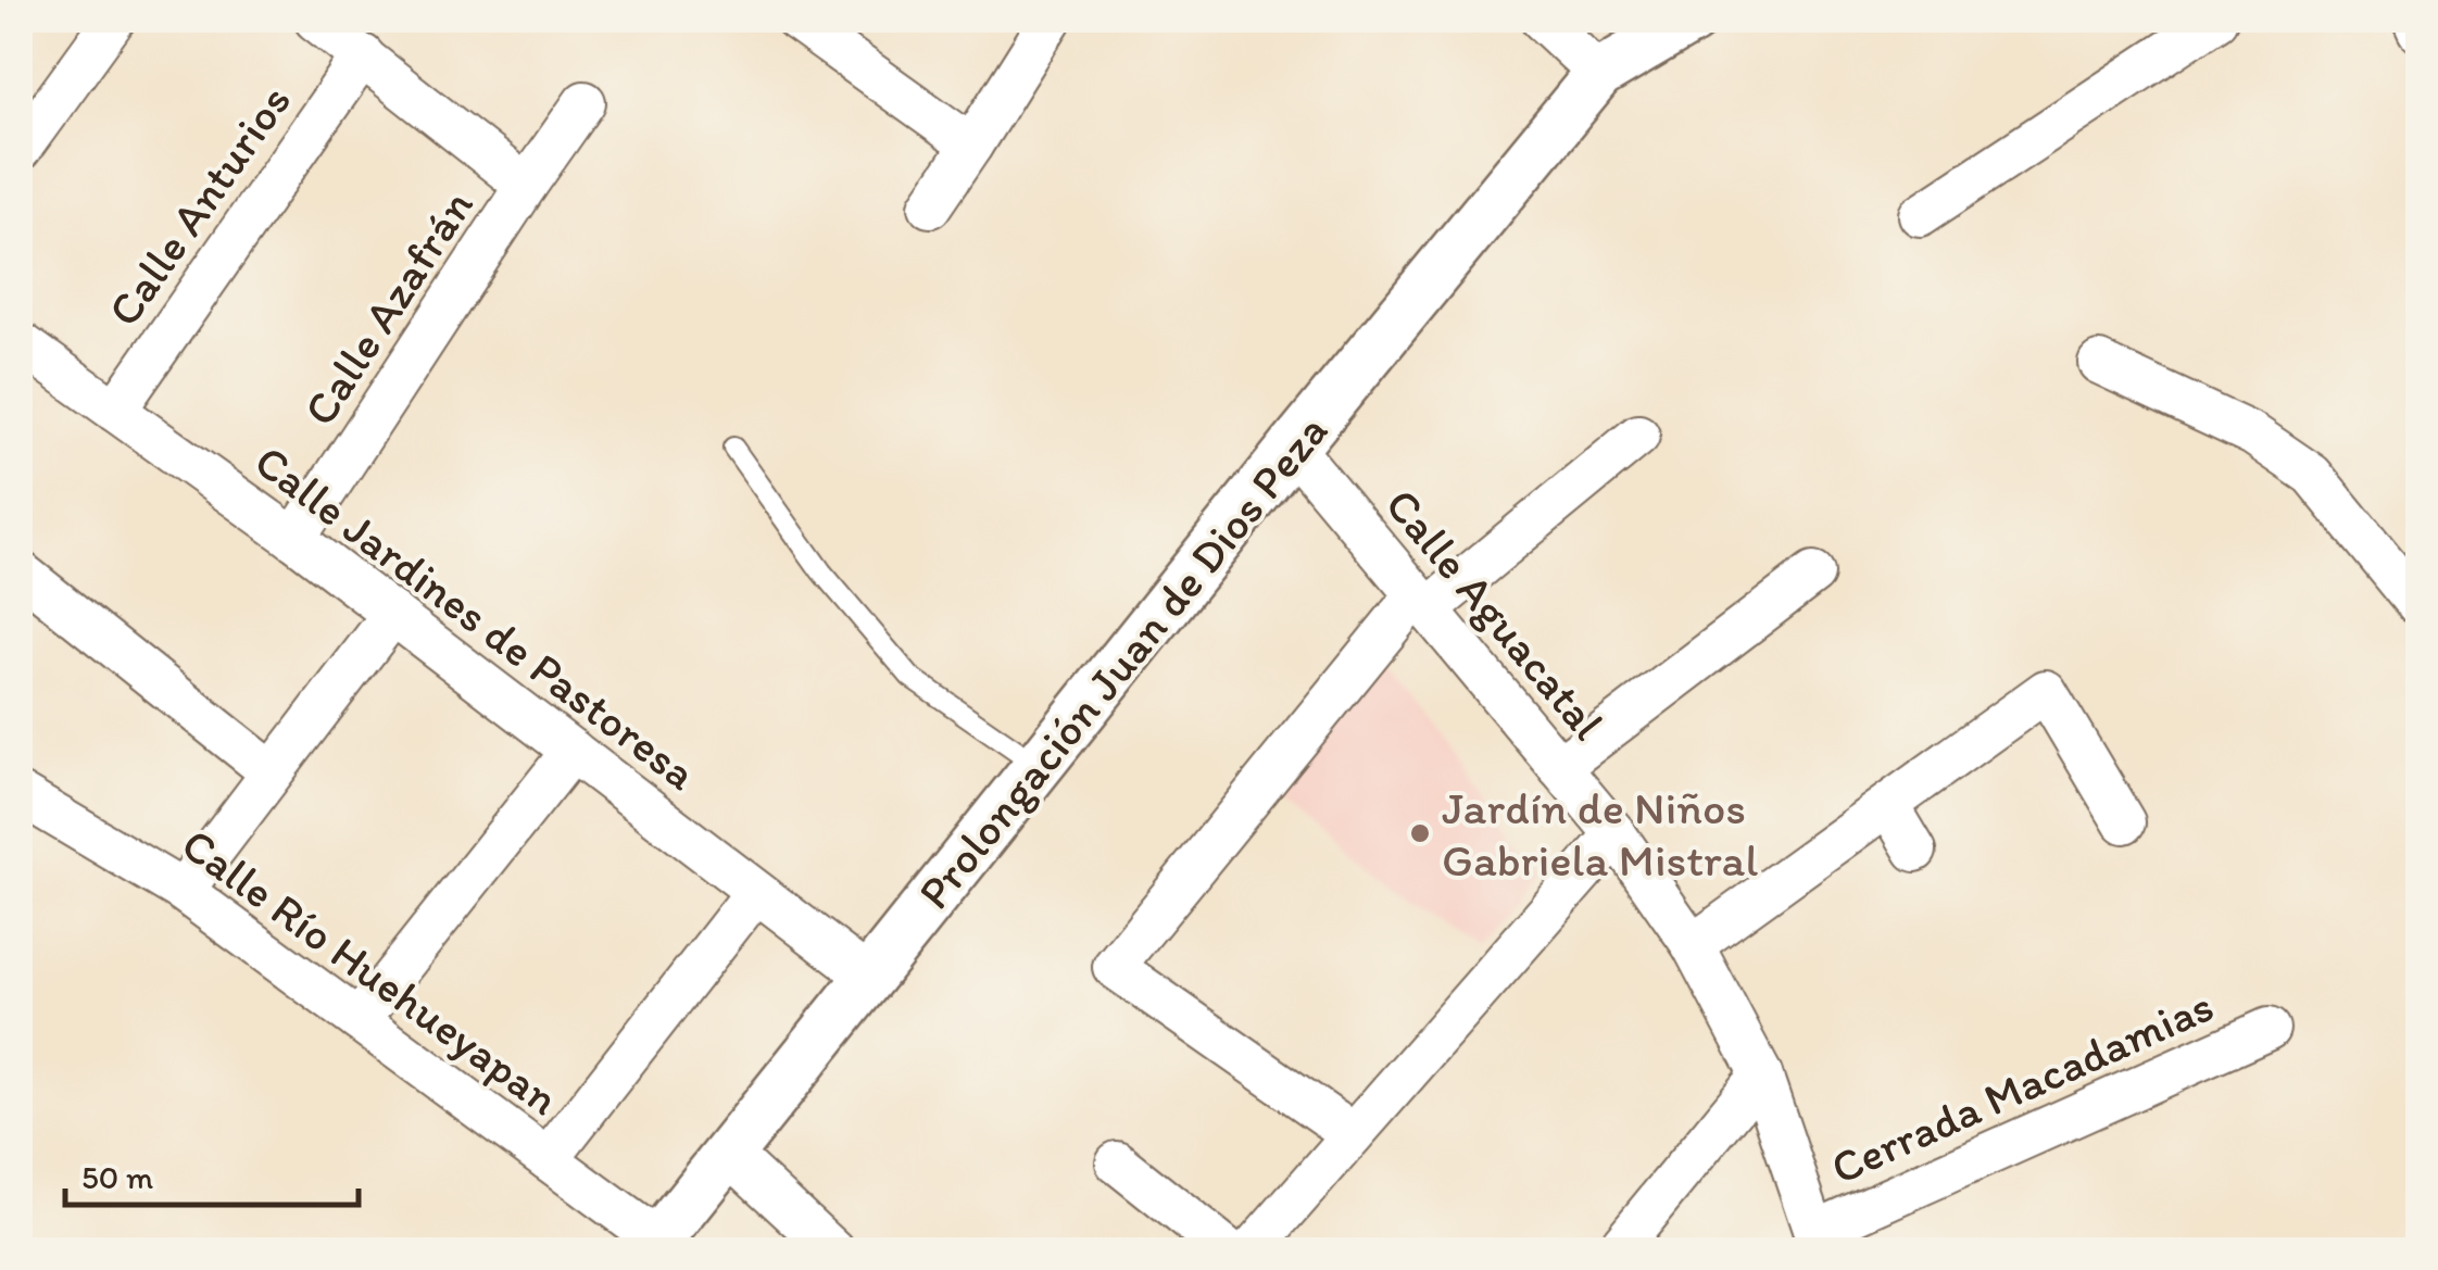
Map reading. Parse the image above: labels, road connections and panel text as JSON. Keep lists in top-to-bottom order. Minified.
{"streets":{"street":["Calle Anturios","Calle Azafrán","Calle Aguacatal","Calle Jardines de Pastoresa","Prolongación Juan de Dios Peza","Calle Río Huehueyapan","Cerrada Macadamias"]},"crossings":[["Calle Anturios","Calle Jardines de Pastoresa"],["Calle Azafrán","Calle Jardines de Pastoresa"],["Calle Aguacatal","Prolongación Juan de Dios Peza"],["Calle Aguacatal","Cerrada Macadamias"],["Calle Jardines de Pastoresa","Prolongación Juan de Dios Peza"],["Prolongación Juan de Dios Peza","Calle Río Huehueyapan"]],"places":["Jardín de Niños Gabriela Mistral"],"scale_bar":"50 m"}
